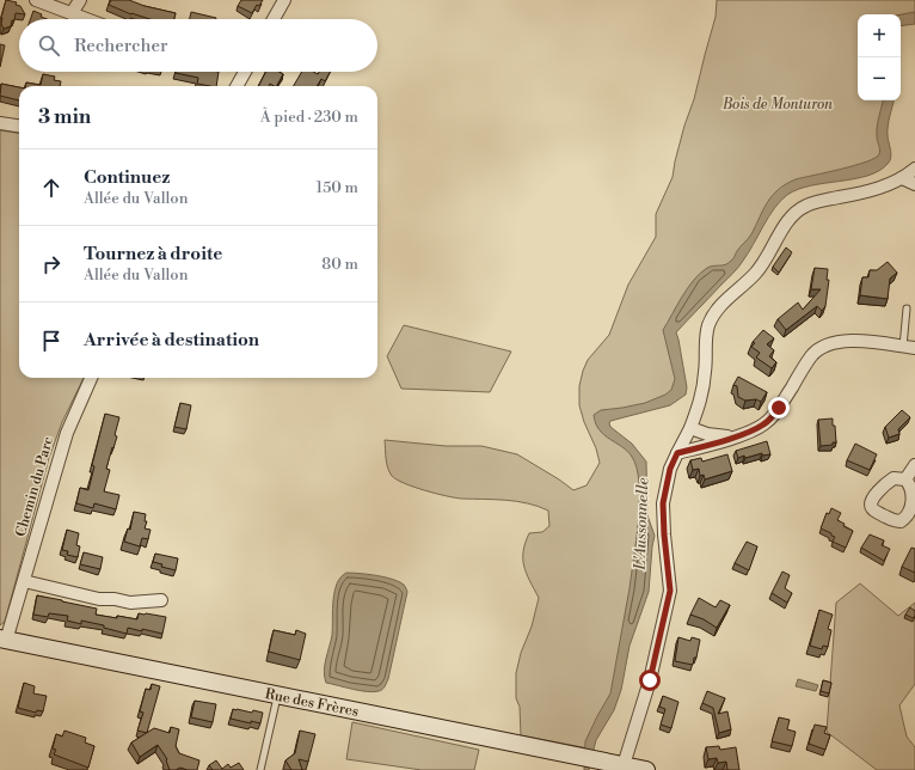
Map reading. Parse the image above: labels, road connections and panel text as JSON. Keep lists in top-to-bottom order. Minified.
{"streets":{"main road":["Rue des Frères"],"street":["Chemin du Parc"]},"crossings":[["Chemin du Parc","Rue des Frères"]],"water":["L'Aussonnelle"],"parks":["Bois de Monturon"],"page":{"map_buttons":["+","−"],"search":"Rechercher","heading":["3 min","À pied · 230 m"],"list":[["Continuez","Allée du Vallon","150 m"],["Tournez à droite","Allée du Vallon","80 m"],"Arrivée à destination"]}}
